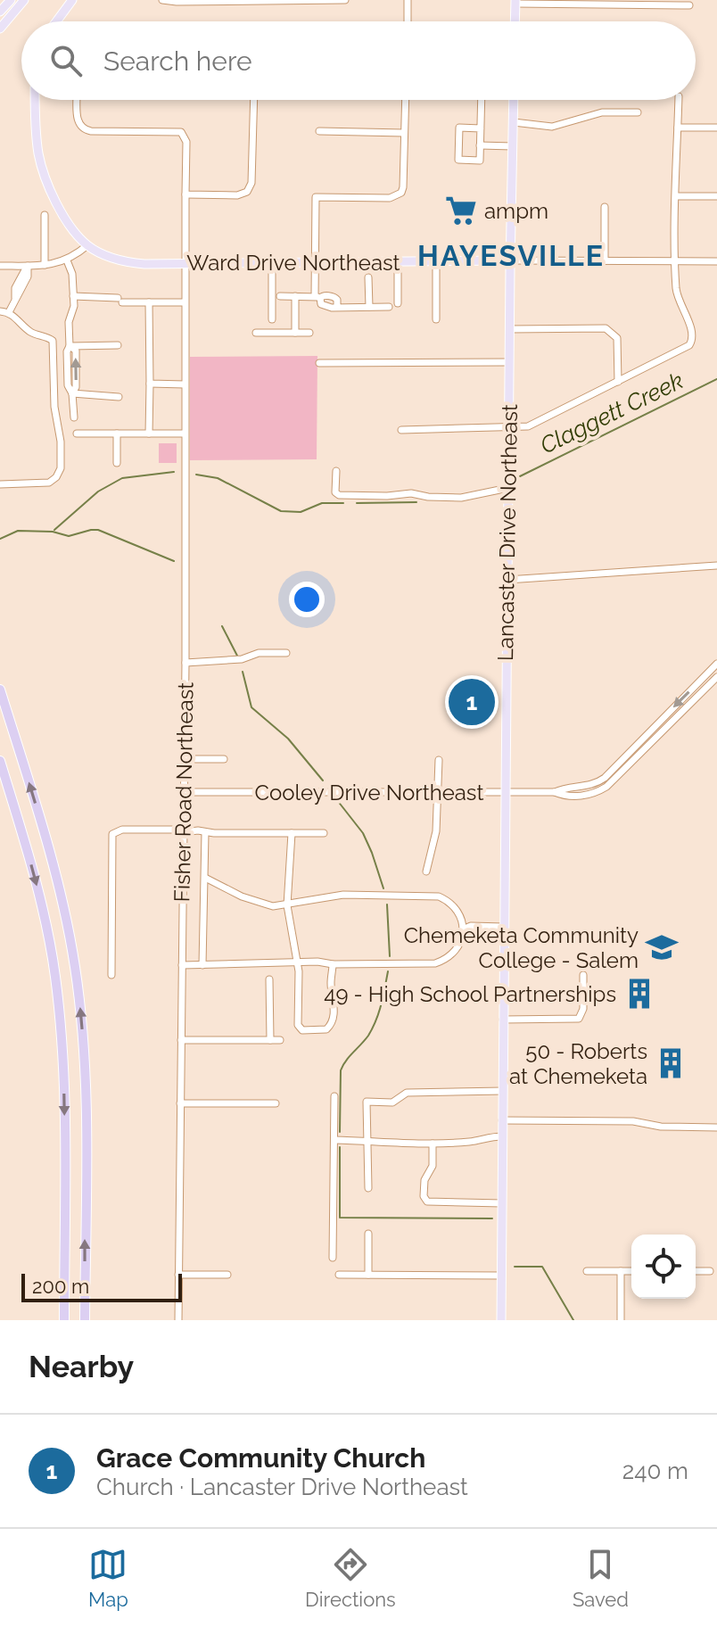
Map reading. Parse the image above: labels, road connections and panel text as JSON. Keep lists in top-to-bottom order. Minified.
{"streets":{"main road":["Ward Drive Northeast","Lancaster Drive Northeast"],"street":["Fisher Road Northeast","Cooley Drive Northeast"]},"crossings":[["Ward Drive Northeast","Lancaster Drive Northeast"],["Ward Drive Northeast","Fisher Road Northeast"],["Lancaster Drive Northeast","Cooley Drive Northeast"],["Fisher Road Northeast","Cooley Drive Northeast"]],"districts":["HAYESVILLE"],"water":["Claggett Creek"],"places":{"supermarket":["ampm"],"school or university":["Chemeketa Community College - Salem"],"building":["49 - High School Partnerships","50 - Roberts at Chemeketa"]},"scale_bar":"200 m","page":{"search":"Search here","pins":"1","scale":"200 m","heading":"Nearby","list":[{"mark":"1","name":"Grace Community Church","note":"Church · Lancaster Drive Northeast","value":"240 m"}],"nav":["Map","Directions","Saved"]}}
